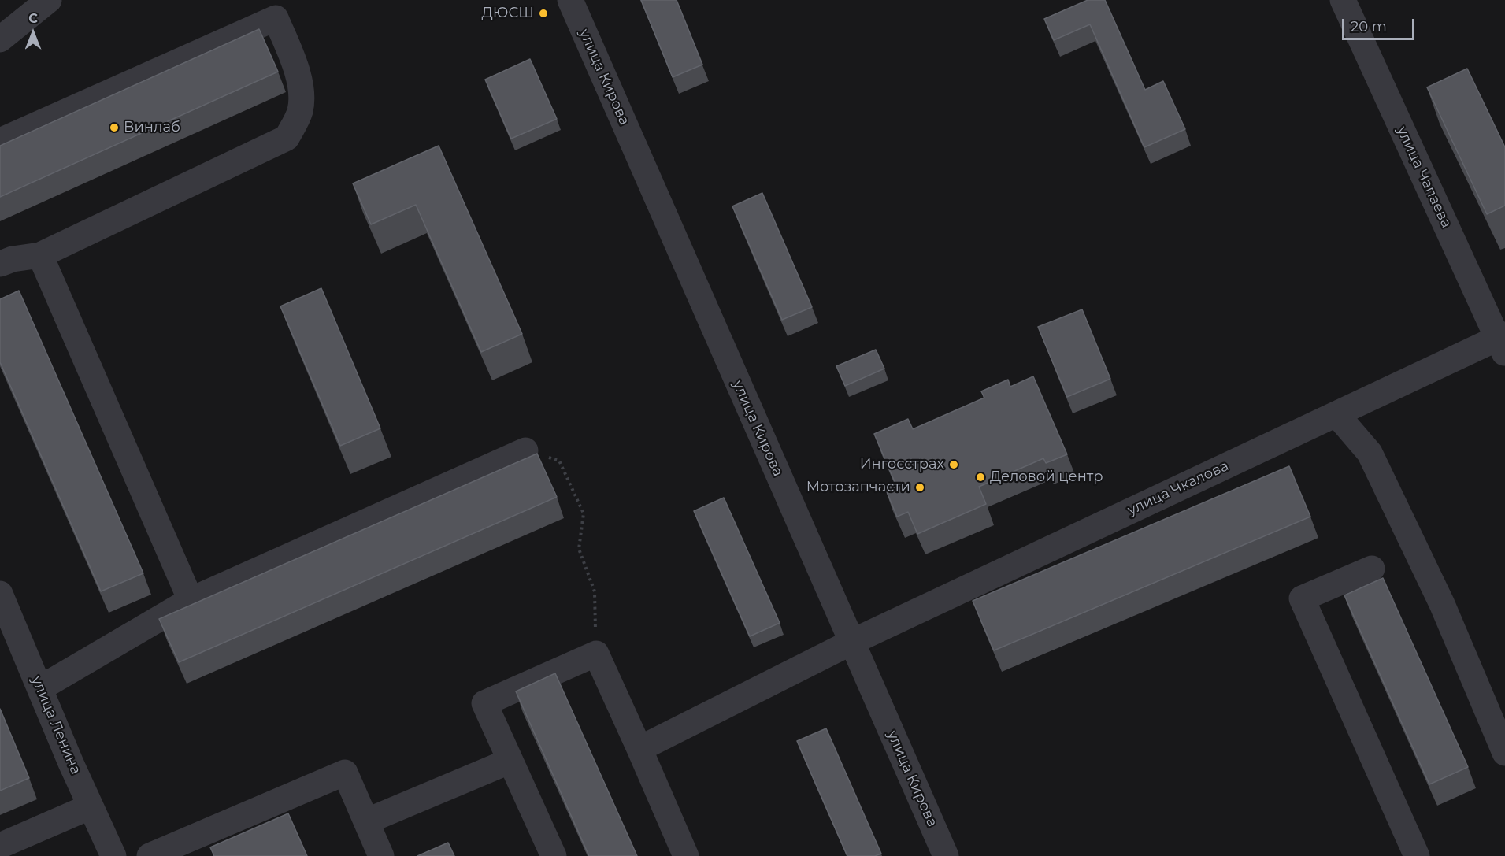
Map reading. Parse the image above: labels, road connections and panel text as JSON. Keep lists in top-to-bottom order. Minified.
{"streets":{"street":["улица Кирова","улица Чапаева","улица Чкалова","улица Ленина"]},"crossings":[["улица Кирова","улица Чкалова"],["улица Чапаева","улица Чкалова"]],"places":["ДЮСШ","Винлаб","Ингосстрах","Деловой центр","Мотозапчасти"],"scale_bar":"20 m","north":"top"}
